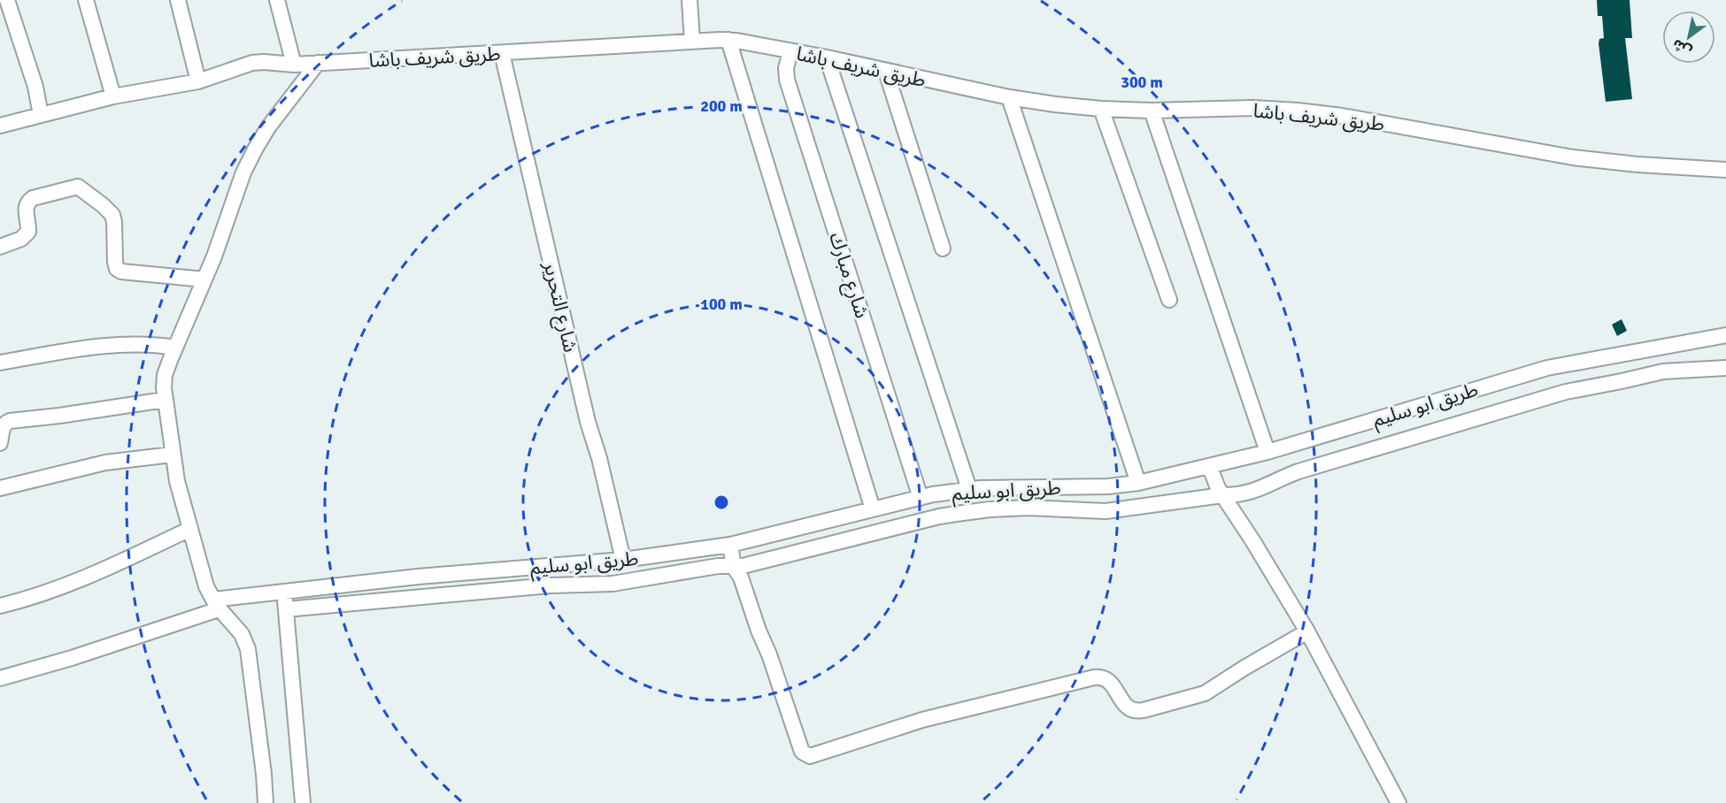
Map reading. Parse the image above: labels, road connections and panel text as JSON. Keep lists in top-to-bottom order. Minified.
{"streets":{"street":["طريق شريف باشا","شارع مبارك","شارع التحرير","طريق ابو سليم"]},"crossings":[["طريق شريف باشا","شارع مبارك"],["طريق شريف باشا","شارع التحرير"],["شارع مبارك","طريق ابو سليم"],["شارع التحرير","طريق ابو سليم"]],"north":"bottom left","rings":["300 m","200 m","100 m"]}
